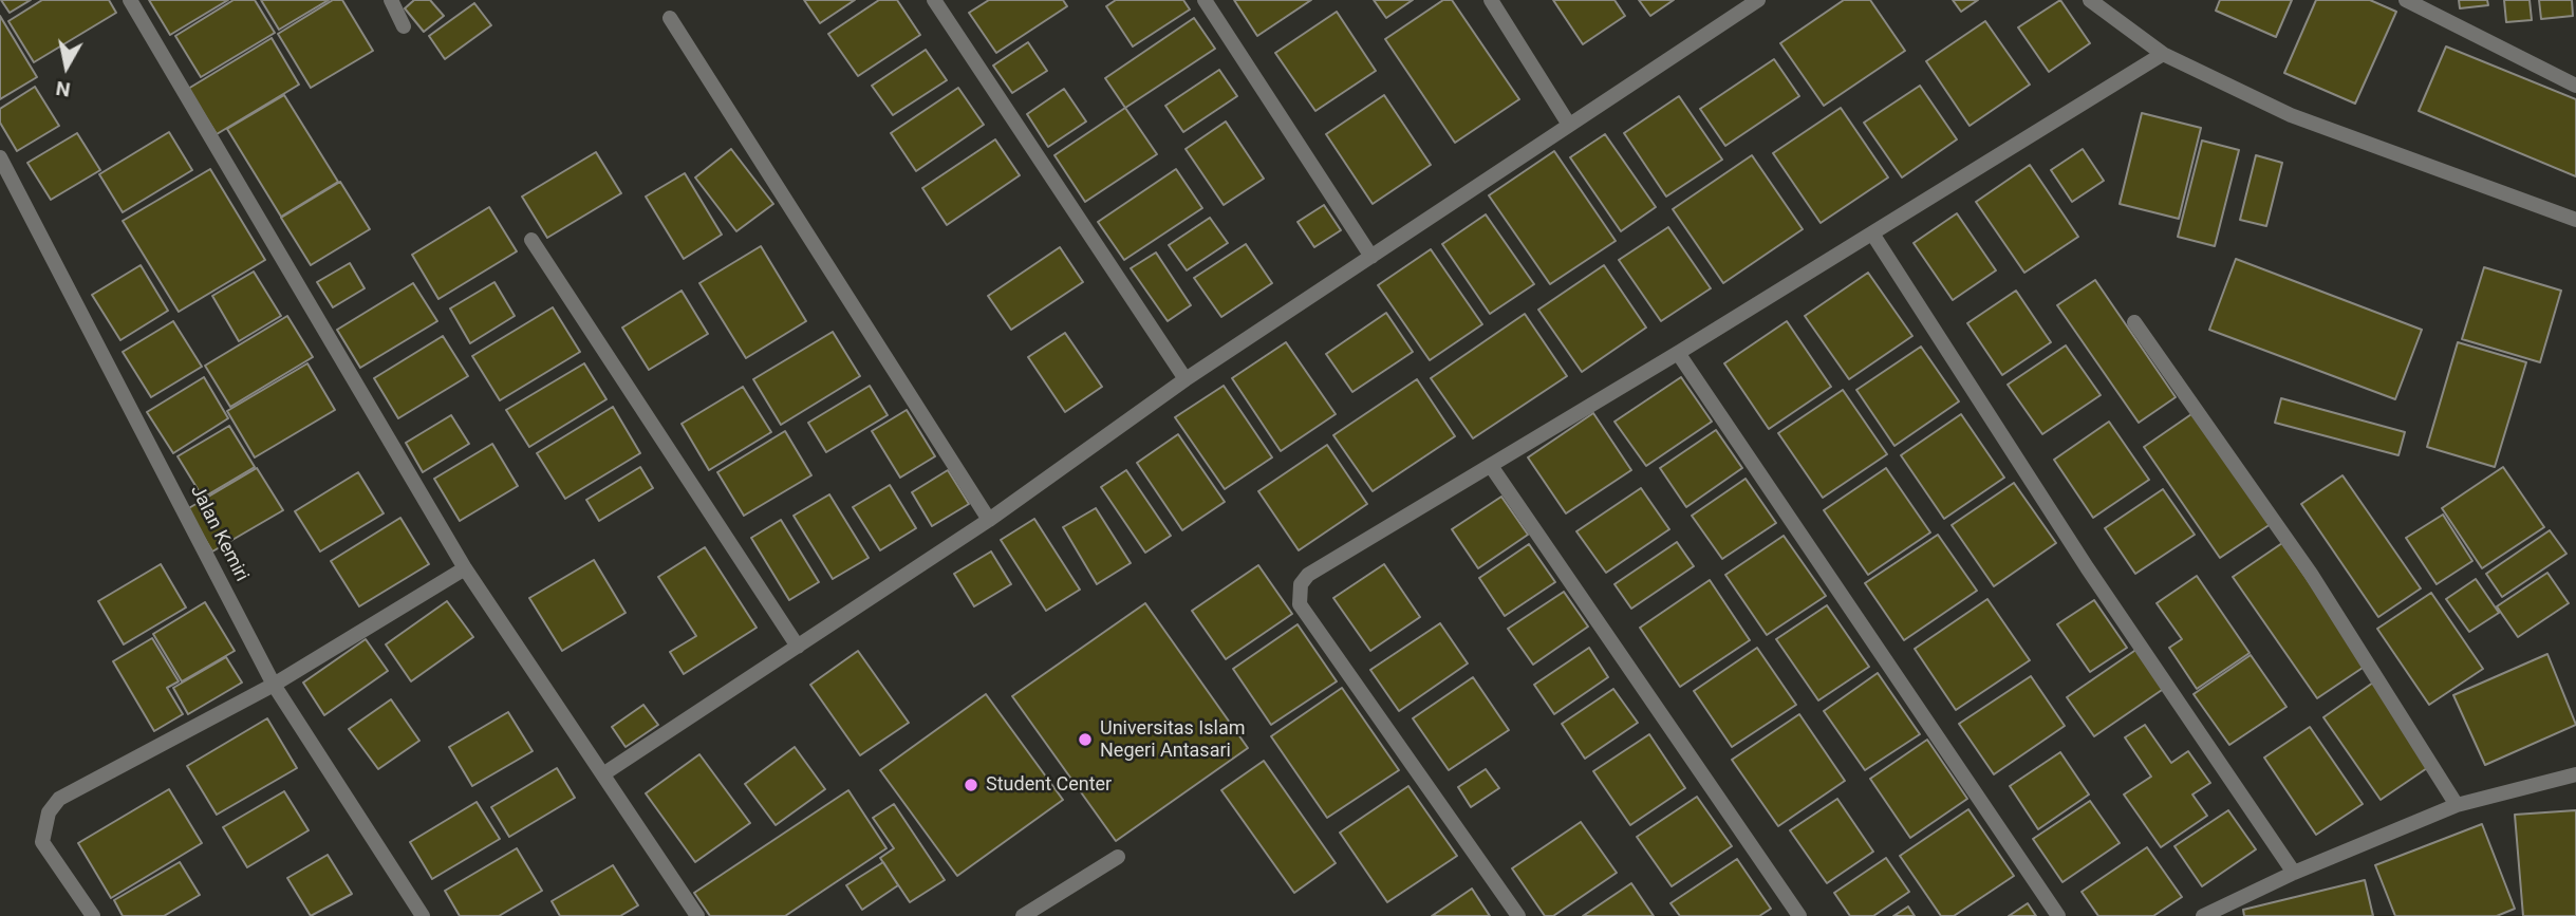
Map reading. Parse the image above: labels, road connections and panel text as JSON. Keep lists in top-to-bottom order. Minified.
{"streets":{"street":["Jalan Kemiri"]},"places":["Universitas Islam Negeri Antasari","Student Center"],"north":"bottom"}
